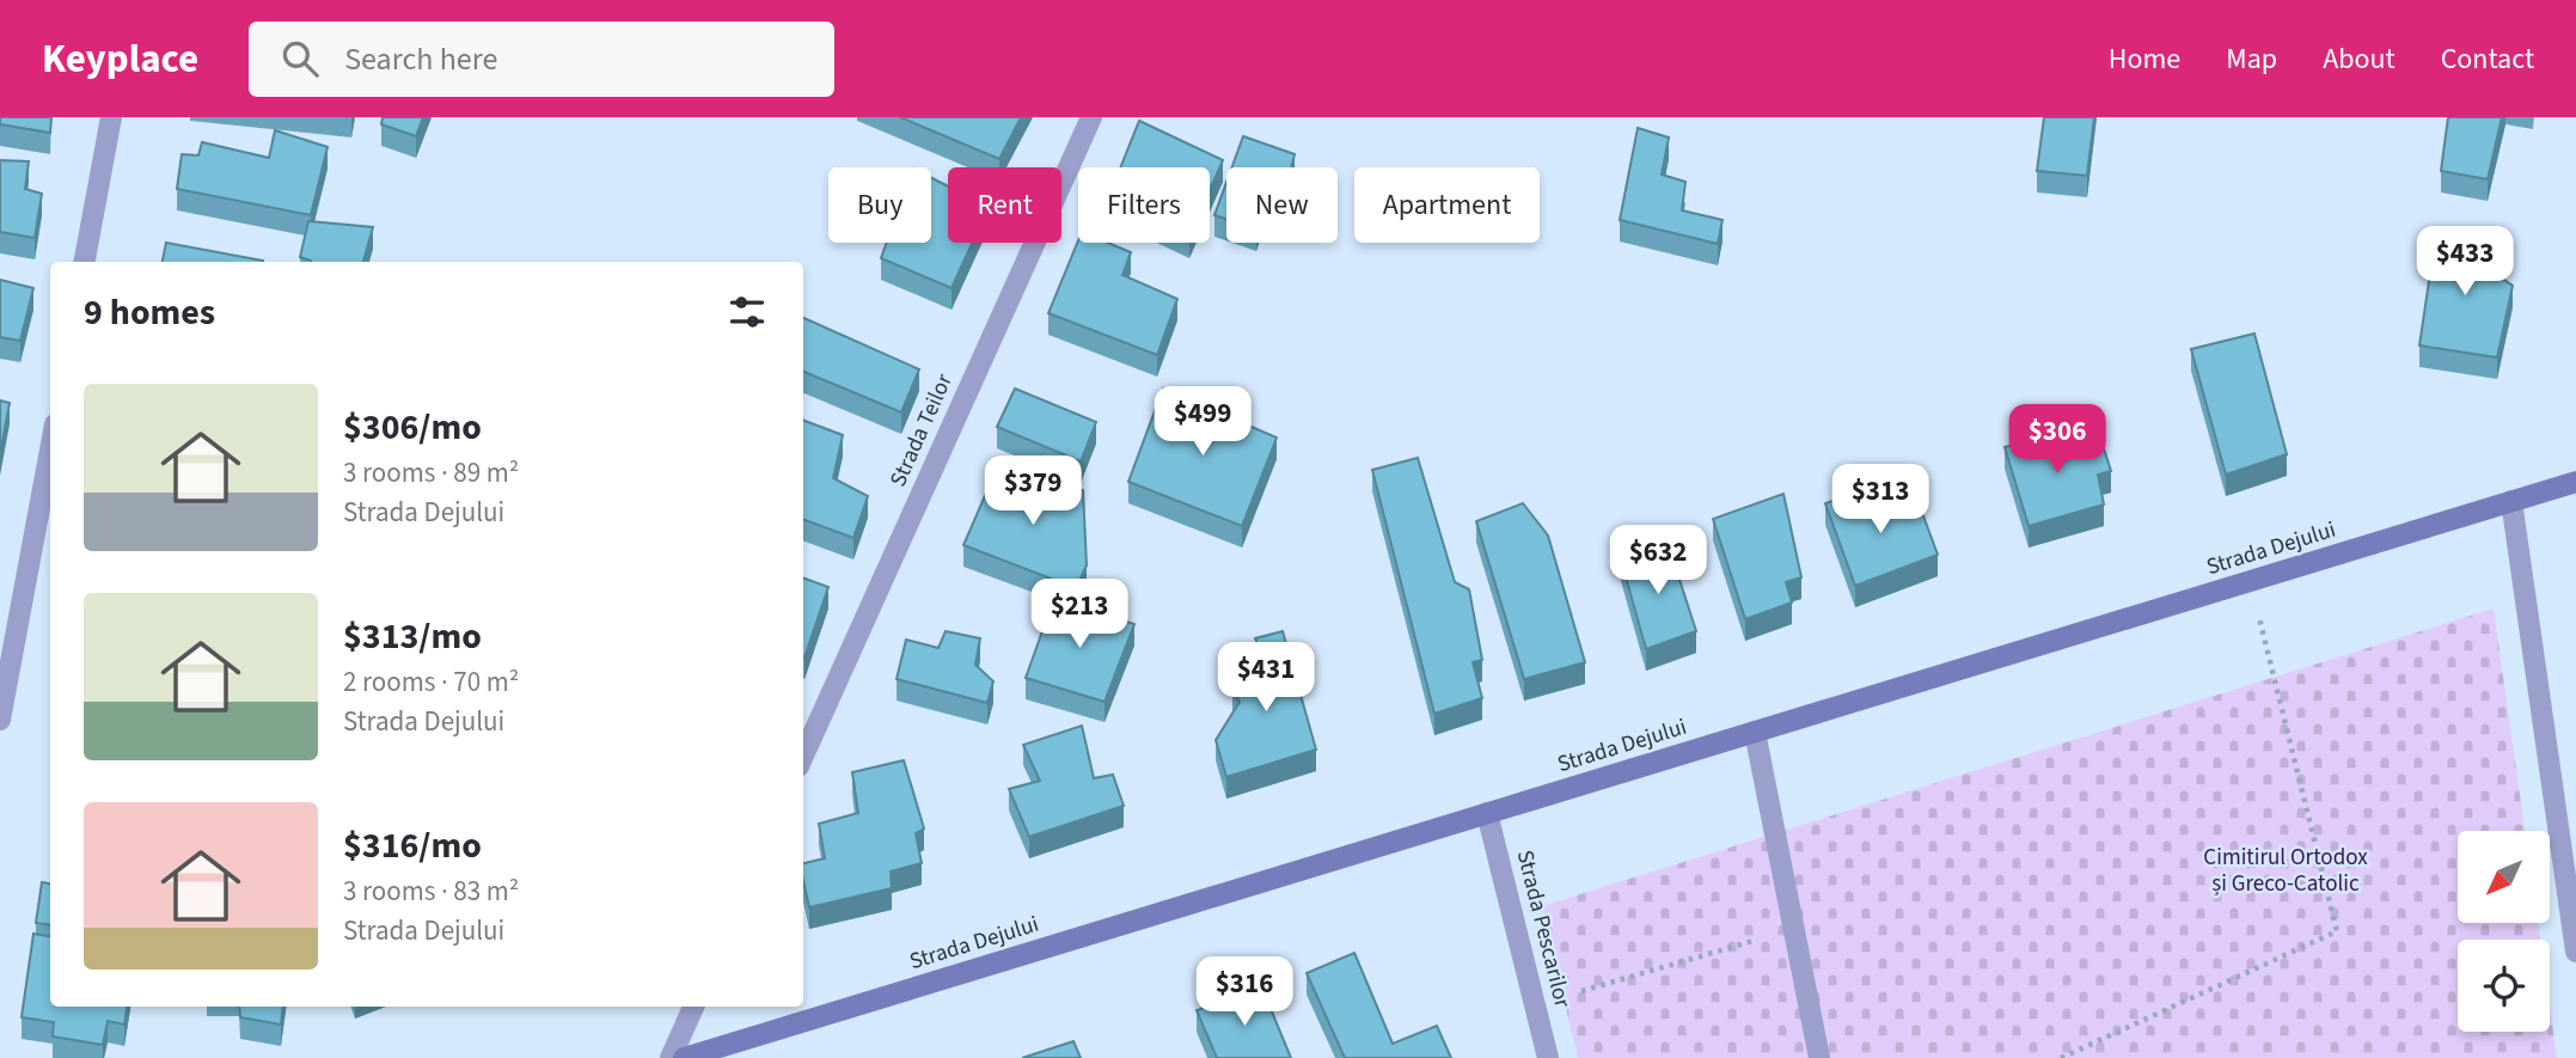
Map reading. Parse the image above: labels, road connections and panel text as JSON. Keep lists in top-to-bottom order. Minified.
{"streets":{"main road":["Strada Dejului"],"street":["Strada Teilor","Strada Pescarilor"]},"crossings":[["Strada Dejului","Strada Pescarilor"]],"parks":["Cimitirul Ortodox și Greco-Catolic"],"north":"bottom left","page":{"header":"Keyplace","search":"Search here","nav":["Home","Map","About","Contact"],"chip":["Buy","Rent","Filters","New","Apartment"],"price":["$433","$499","$306","$379","$313","$632","$213","$431","$316"],"heading":"9 homes","list":[{"name":"$306/mo","note":"3 rooms · 89 m² · Strada Dejului"},{"name":"$313/mo","note":"2 rooms · 70 m² · Strada Dejului"},{"name":"$316/mo","note":"3 rooms · 83 m² · Strada Dejului"}]}}
